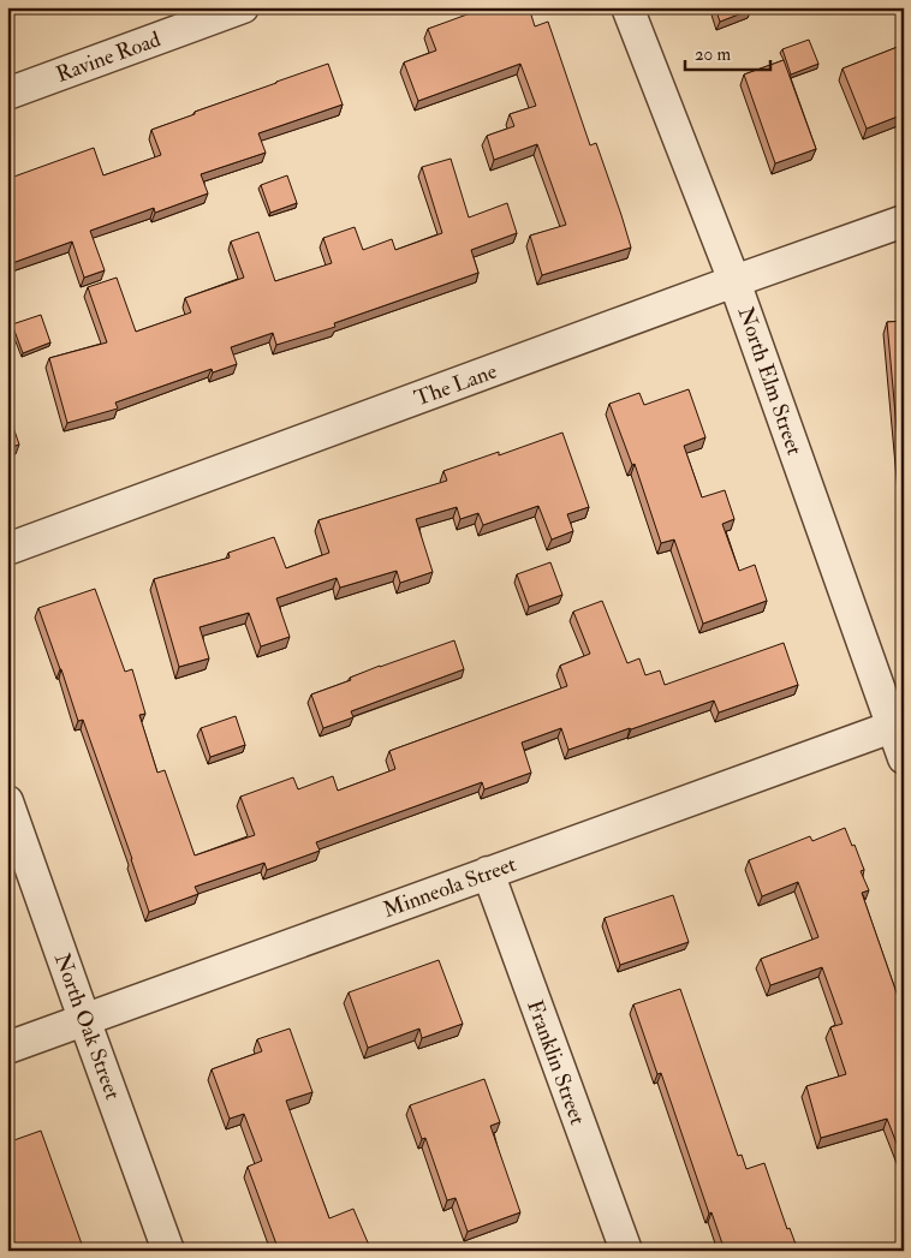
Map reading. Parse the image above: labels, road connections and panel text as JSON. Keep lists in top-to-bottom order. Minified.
{"streets":{"street":["Ravine Road","North Elm Street","The Lane","Minneola Street","North Oak Street","Franklin Street"]},"crossings":[["North Elm Street","The Lane"],["North Elm Street","Minneola Street"],["Minneola Street","North Oak Street"],["Minneola Street","Franklin Street"]],"scale_bar":"20 m"}
